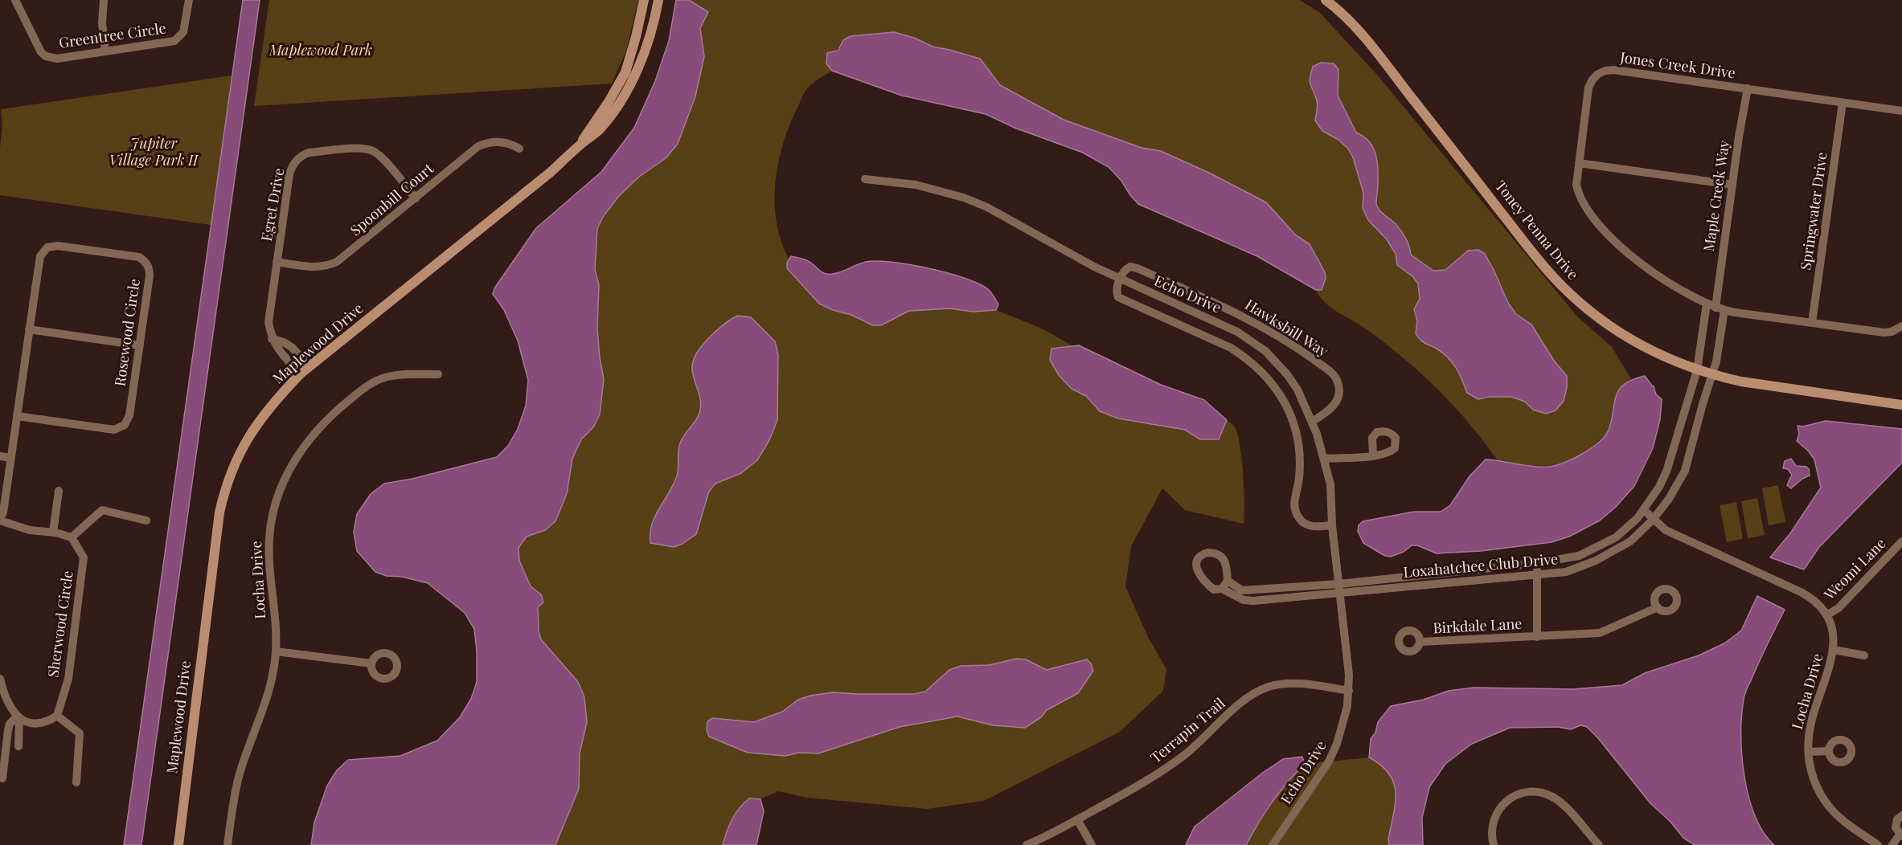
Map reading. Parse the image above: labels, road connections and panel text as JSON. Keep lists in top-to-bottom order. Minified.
{"streets":{"street":["Greentree Circle","Jones Creek Drive","Maple Creek Way","Spoonbill Court","Egret Drive","Springwater Drive","Toney Penna Drive","Echo Drive","Hawksbill Way","Rosewood Circle","Maplewood Drive","Loxahatchee Club Drive","Weomi Lane","Locha Drive","Sherwood Circle","Birkdale Lane","Terrapin Trail"]},"crossings":[["Jones Creek Drive","Maple Creek Way"],["Jones Creek Drive","Springwater Drive"],["Maple Creek Way","Toney Penna Drive"],["Maple Creek Way","Loxahatchee Club Drive"],["Spoonbill Court","Egret Drive"],["Egret Drive","Maplewood Drive"],["Toney Penna Drive","Loxahatchee Club Drive"],["Echo Drive","Hawksbill Way"],["Echo Drive","Loxahatchee Club Drive"],["Echo Drive","Terrapin Trail"],["Loxahatchee Club Drive","Locha Drive"],["Loxahatchee Club Drive","Birkdale Lane"],["Weomi Lane","Locha Drive"]],"parks":["Maplewood Park","Jupiter Village Park II"]}
